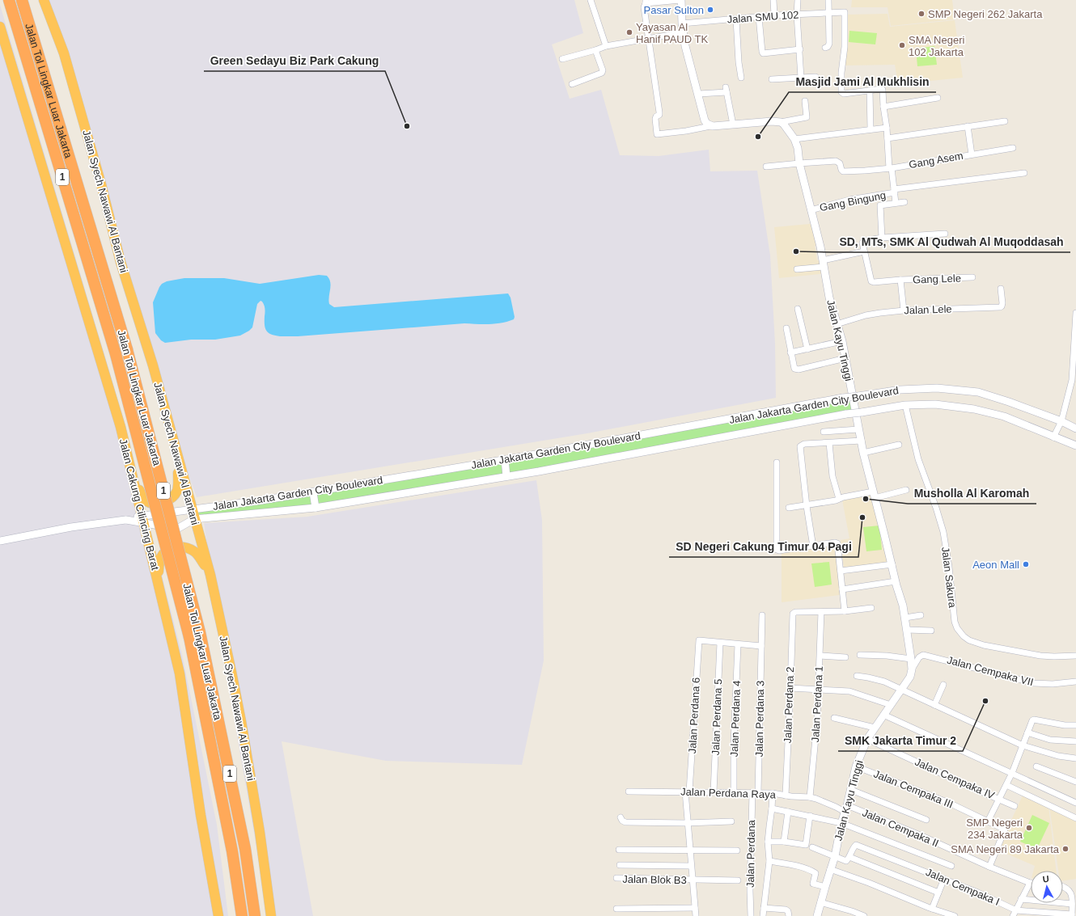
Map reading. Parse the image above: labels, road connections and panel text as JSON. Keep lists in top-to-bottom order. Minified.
{"streets":{"highway":["Jalan Tol Lingkar Luar Jakarta","1","Jalan Syech Nawawi Al Bantani","Jalan Cakung Cilincing Barat"],"street":["Jalan SMU 102","Gang Asem","Gang Bingung","Gang Lele","Jalan Lele","Jalan Kayu Tinggi","Jalan Jakarta Garden City Boulevard","Jalan Sakura","Jalan Cempaka VII","Jalan Perdana 1","Jalan Perdana 2","Jalan Perdana 6","Jalan Perdana 5","Jalan Perdana 4","Jalan Perdana 3","Jalan Cempaka IV","Jalan Cempaka III","Jalan Perdana Raya","Jalan Cempaka II","Jalan Perdana","Jalan Blok B3","Jalan Cempaka I"]},"crossings":[["Gang Asem","Jalan Kayu Tinggi"],["Jalan Syech Nawawi Al Bantani","Jalan Jakarta Garden City Boulevard"],["Gang Bingung","Jalan Kayu Tinggi"],["Jalan Lele","Jalan Kayu Tinggi"],["Jalan Kayu Tinggi","Jalan Cempaka VII"],["Jalan Kayu Tinggi","Jalan Cempaka IV"],["Jalan Kayu Tinggi","Jalan Cempaka III"],["Jalan Kayu Tinggi","Jalan Perdana Raya"],["Jalan Kayu Tinggi","Jalan Cempaka II"],["Jalan Jakarta Garden City Boulevard","Jalan Cakung Cilincing Barat"],["Jalan Jakarta Garden City Boulevard","Jalan Sakura"],["Jalan Perdana 1","Jalan Perdana 2"],["Jalan Perdana 1","Jalan Perdana Raya"],["Jalan Perdana 2","Jalan Perdana Raya"],["Jalan Perdana 6","Jalan Perdana 5"],["Jalan Perdana 6","Jalan Perdana Raya"],["Jalan Perdana 6","Jalan Blok B3"],["Jalan Perdana 5","Jalan Perdana Raya"],["Jalan Perdana 4","Jalan Perdana Raya"],["Jalan Perdana 3","Jalan Perdana Raya"],["Jalan Perdana 3","Jalan Perdana"],["Jalan Cempaka III","Jalan Cempaka II"],["Jalan Perdana Raya","Jalan Cempaka II"],["Jalan Perdana Raya","Jalan Perdana"]],"places":["Pasar Sulton","SMP Negeri 262 Jakarta","Yayasan Al Hanif PAUD TK","SMA Negeri 102 Jakarta","Green Sedayu Biz Park Cakung","Masjid Jami Al Mukhlisin","SD, MTs, SMK Al Qudwah Al Muqoddasah","Musholla Al Karomah","SD Negeri Cakung Timur 04 Pagi","Aeon Mall","SMK Jakarta Timur 2","SMP Negeri 234 Jakarta","SMA Negeri 89 Jakarta"],"north":"top"}
